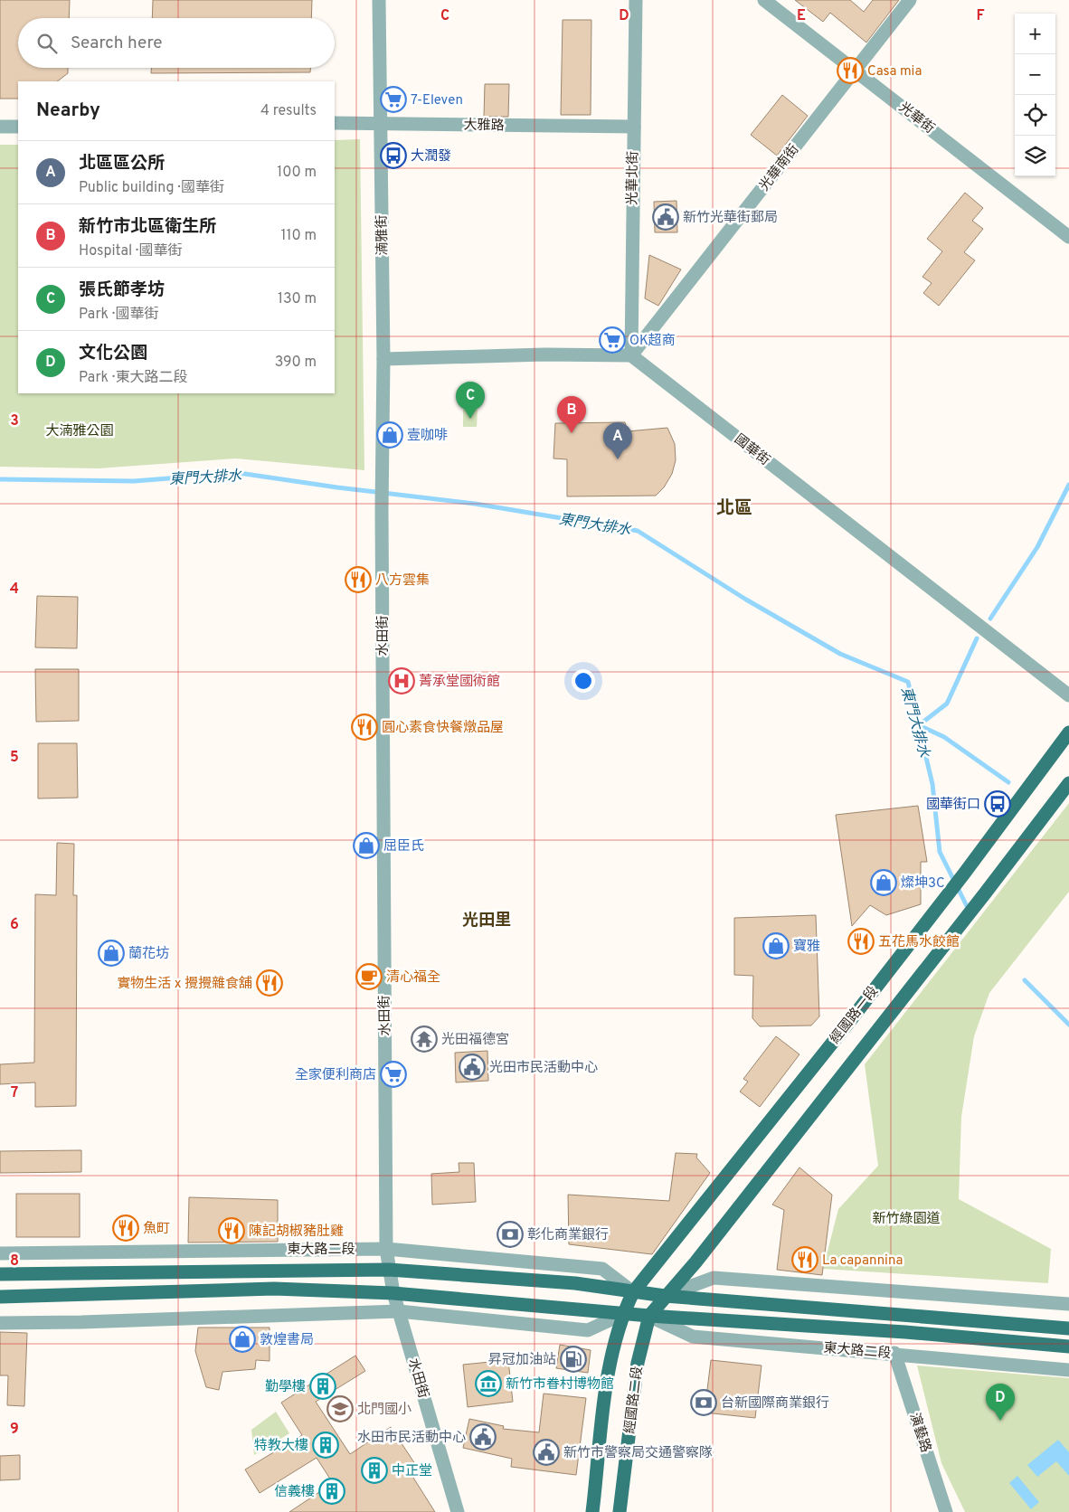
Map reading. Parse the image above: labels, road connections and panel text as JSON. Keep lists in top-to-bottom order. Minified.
{"streets":{"main road":["經國路一段","東大路二段","經國路二段"],"street":["光華街","大雅路","光華南街","光華北街","湳雅街","國華街","水田街","演藝路"]},"crossings":[["光華街","光華南街"],["大雅路","光華北街"],["大雅路","湳雅街"],["光華南街","光華北街"],["光華南街","國華街"],["光華北街","國華街"],["湳雅街","水田街"],["水田街","東大路二段"],["經國路一段","東大路二段"],["經國路一段","經國路二段"],["東大路二段","經國路二段"],["東大路二段","演藝路"]],"districts":["北區","光田里"],"water":["東門大排水"],"parks":["大湳雅公園","新竹綠園道"],"places":{"restaurant":["Casa mia","八方雲集","圓心素食快餐燉品屋","五花馬水餃館","實物生活 x 攪攪雜食舖","魚町","陳記胡椒豬肚雞","La capannina"],"supermarket":["7-Eleven","OK超商","全家便利商店"],"bus stop":["大潤發","國華街口"],"public building":["新竹光華街郵局","光田市民活動中心","水田市民活動中心","新竹市警察局交通警察隊"],"shop":["壹咖啡","屈臣氏","燦坤3C","寶雅","蘭花坊","敦煌書局"],"hospital":["菁承堂國術館"],"cafe":["清心福全"],"temple":["光田福德宮"],"bank":["彰化商業銀行","台新國際商業銀行"],"fuel station":["昇冠加油站"],"museum":["新竹市眷村博物館"],"building":["勤學樓","特教大樓","中正堂","信義樓"],"school or university":["北門國小"]},"page":{"map_buttons":["+","−"],"search":"Search here","heading":["Nearby","4 results"],"list":[{"mark":"A","name":"北區區公所","note":"Public building · 國華街","value":"100 m"},{"mark":"B","name":"新竹市北區衛生所","note":"Hospital · 國華街","value":"110 m"},{"mark":"C","name":"張氏節孝坊","note":"Park · 國華街","value":"130 m"},{"mark":"D","name":"文化公園","note":"Park · 東大路二段","value":"390 m"}],"pins":["C","B","A","D"]},"grid":{"columns":["C","D","E","F"],"rows":["3","4","5","6","7","8","9"]}}
